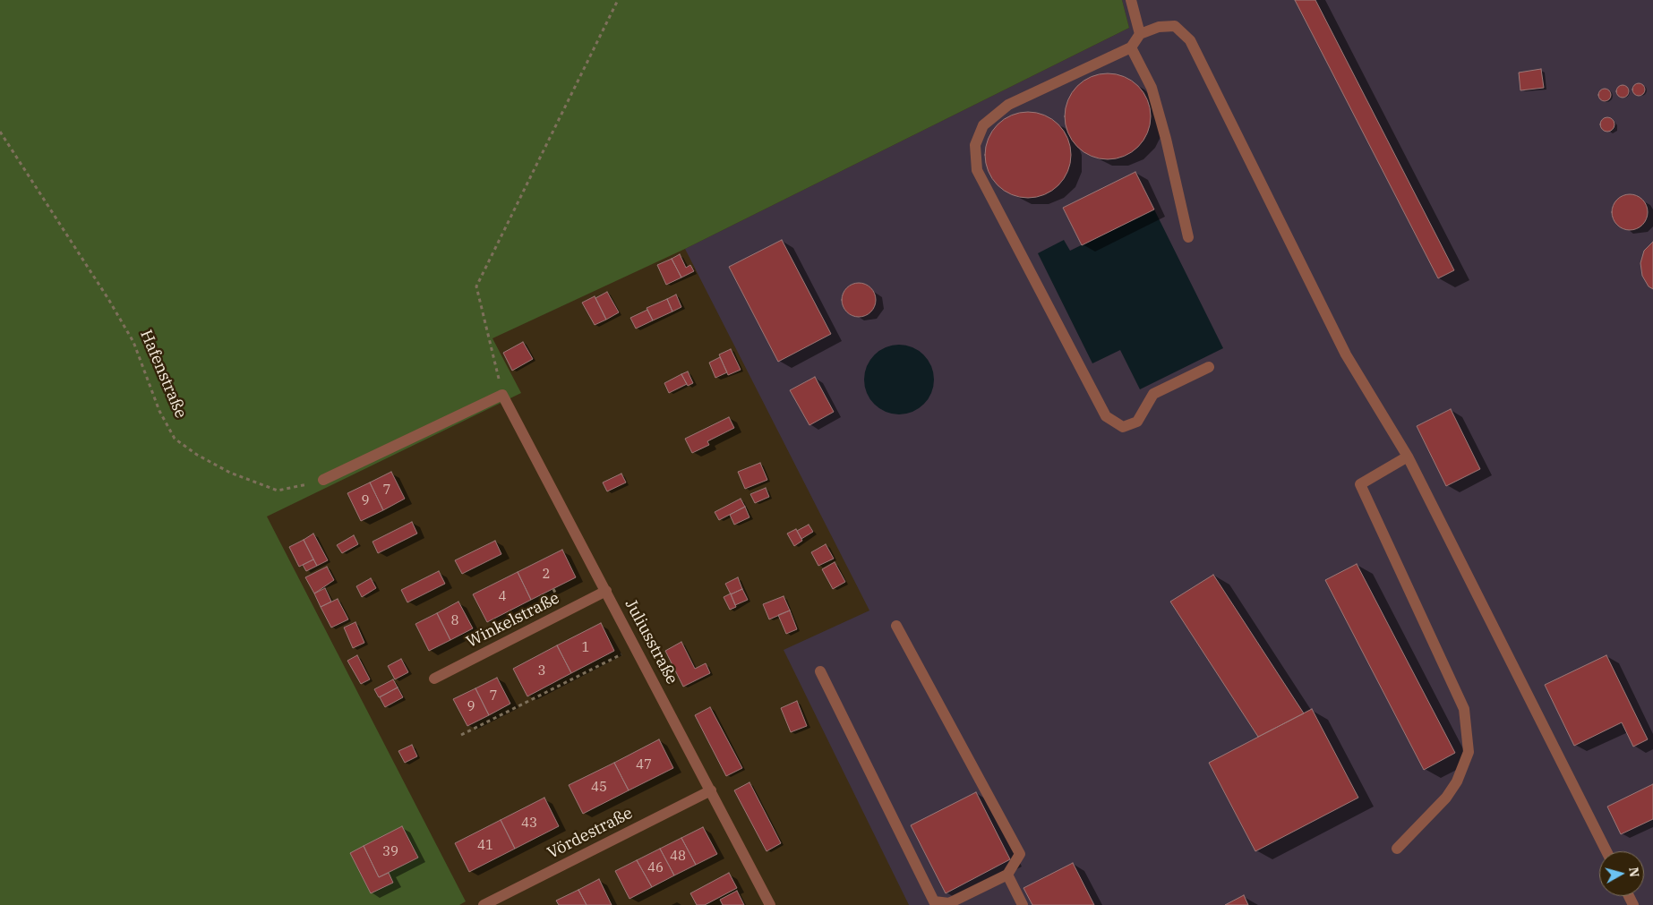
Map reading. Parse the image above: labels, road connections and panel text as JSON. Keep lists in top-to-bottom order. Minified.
{"streets":{"street":["Winkelstraße","Juliusstraße","Vördestraße"],"path":["Hafenstraße"]},"crossings":[["Winkelstraße","Juliusstraße"],["Juliusstraße","Vördestraße"]],"house_numbers":["7","9","2","4","8","1","3","7","9","47","45","43","41","39","48","46"],"north":"right"}
